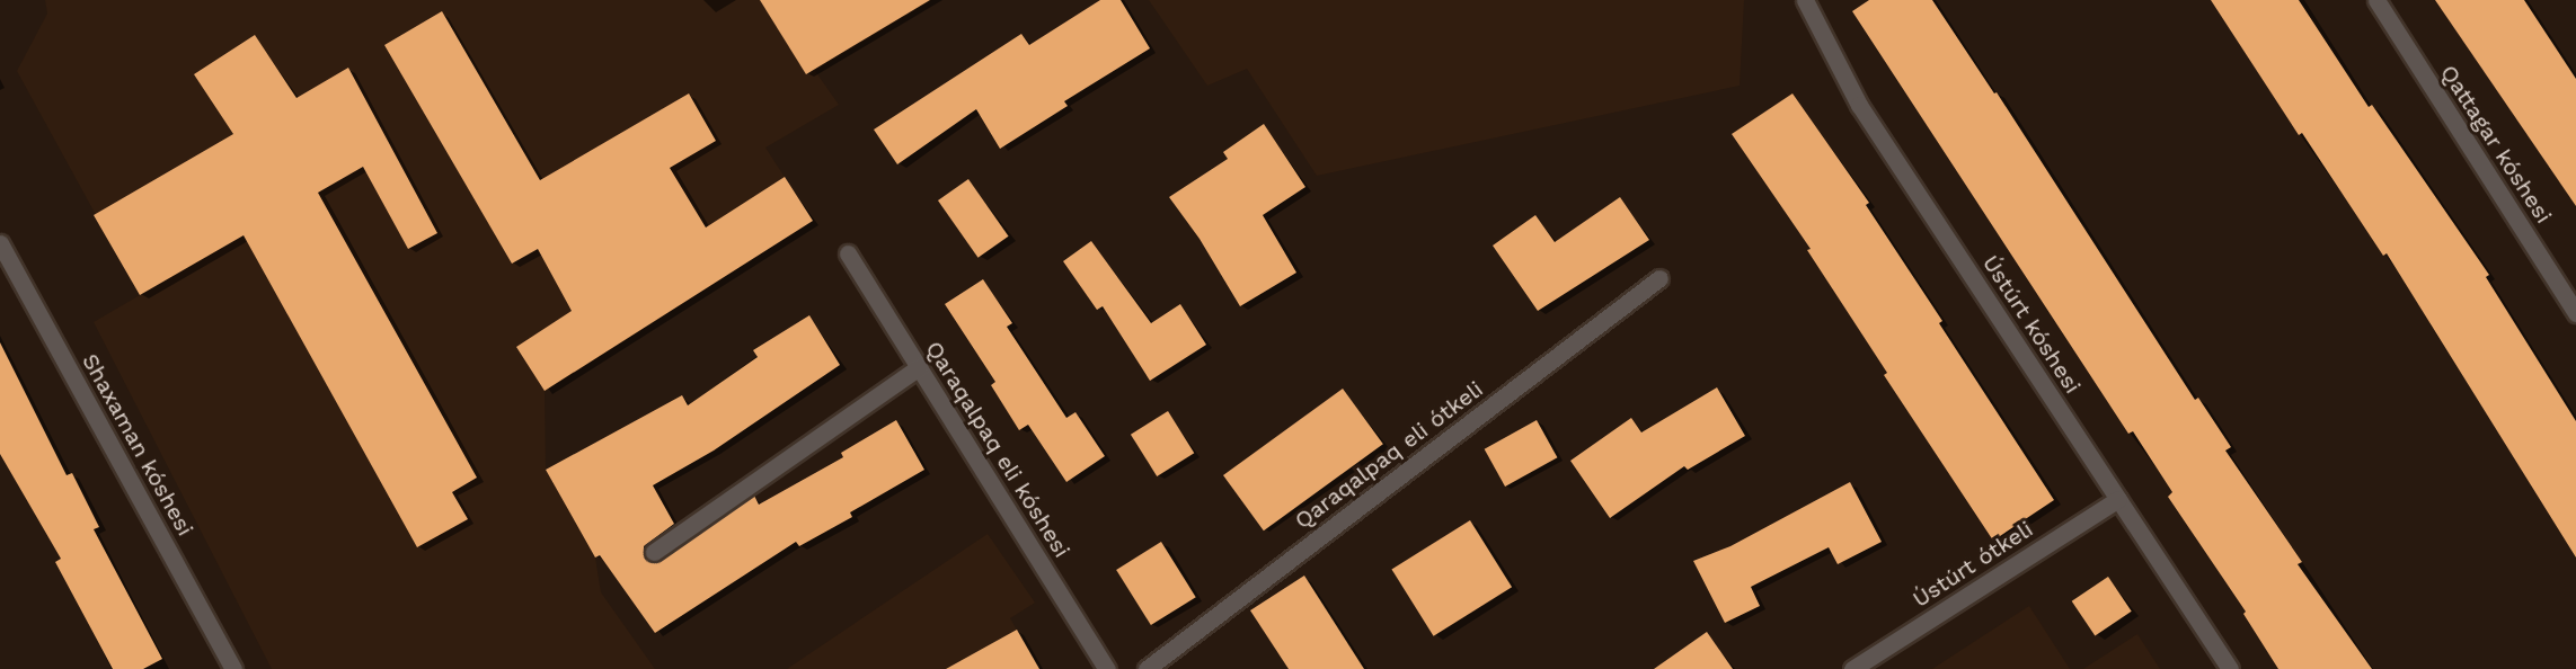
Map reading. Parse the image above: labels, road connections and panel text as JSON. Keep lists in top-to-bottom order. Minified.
{"streets":{"street":["Qattagar kóshesi","Ústúrt kóshesi","Shaxaman kóshesi","Qaraqalpaq eli kóshesi","Qaraqalpaq eli ótkeli","Ústúrt ótkeli"]},"crossings":[["Ústúrt kóshesi","Ústúrt ótkeli"]]}
